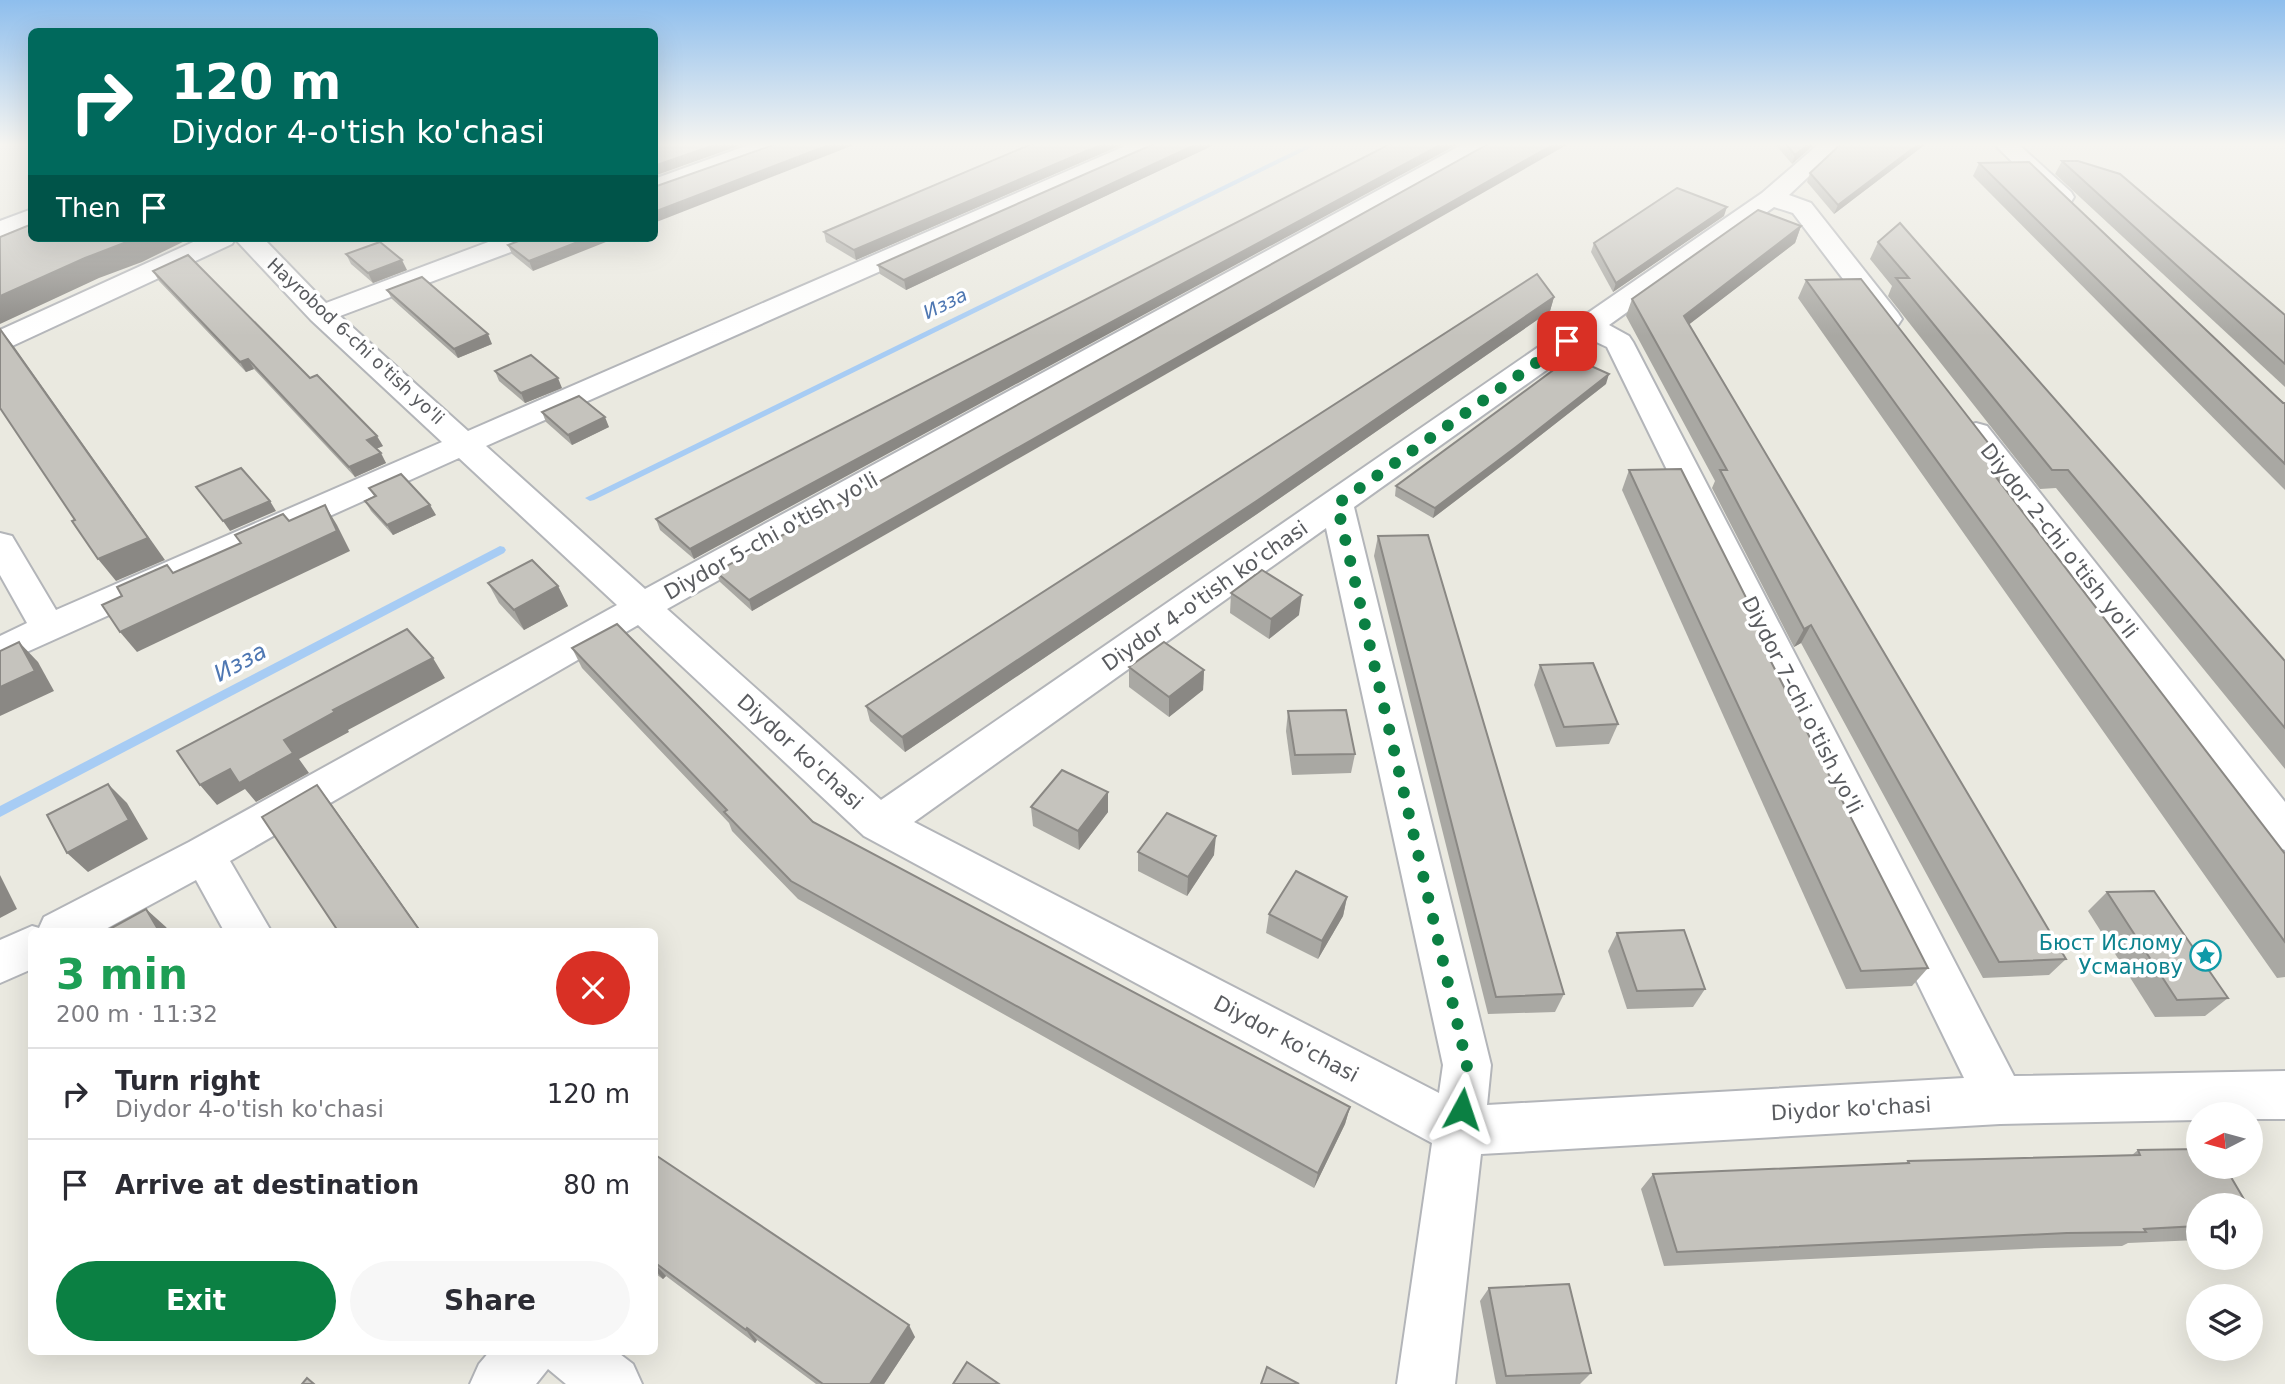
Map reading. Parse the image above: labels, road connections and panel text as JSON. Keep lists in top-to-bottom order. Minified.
{"streets":{"street":["Hayrobod 6-chi o'tish yo'li","Diydor 5-chi o'tish yo'li","Diydor 2-chi o'tish yo'li","Diydor 4-o'tish ko'chasi","Diydor 7-chi o'tish yo'li","Diydor ko'chasi"]},"crossings":[["Hayrobod 6-chi o'tish yo'li","Diydor ko'chasi"],["Diydor 5-chi o'tish yo'li","Diydor ko'chasi"],["Diydor 4-o'tish ko'chasi","Diydor 7-chi o'tish yo'li"],["Diydor 4-o'tish ko'chasi","Diydor ko'chasi"],["Diydor 7-chi o'tish yo'li","Diydor ko'chasi"]],"water":["Изза"],"places":{"place":["Бюст Ислому Усманову"]},"north":"left","page":{"turn":["120 m","Diydor 4-o'tish ko'chasi"],"then":"Then","heading":["3 min","200 m · 11:32"],"list":[{"name":"Turn right","note":"Diydor 4-o'tish ko'chasi","value":"120 m"},{"name":"Arrive at destination","value":"80 m"}],"buttons":["Exit","Share"]}}
